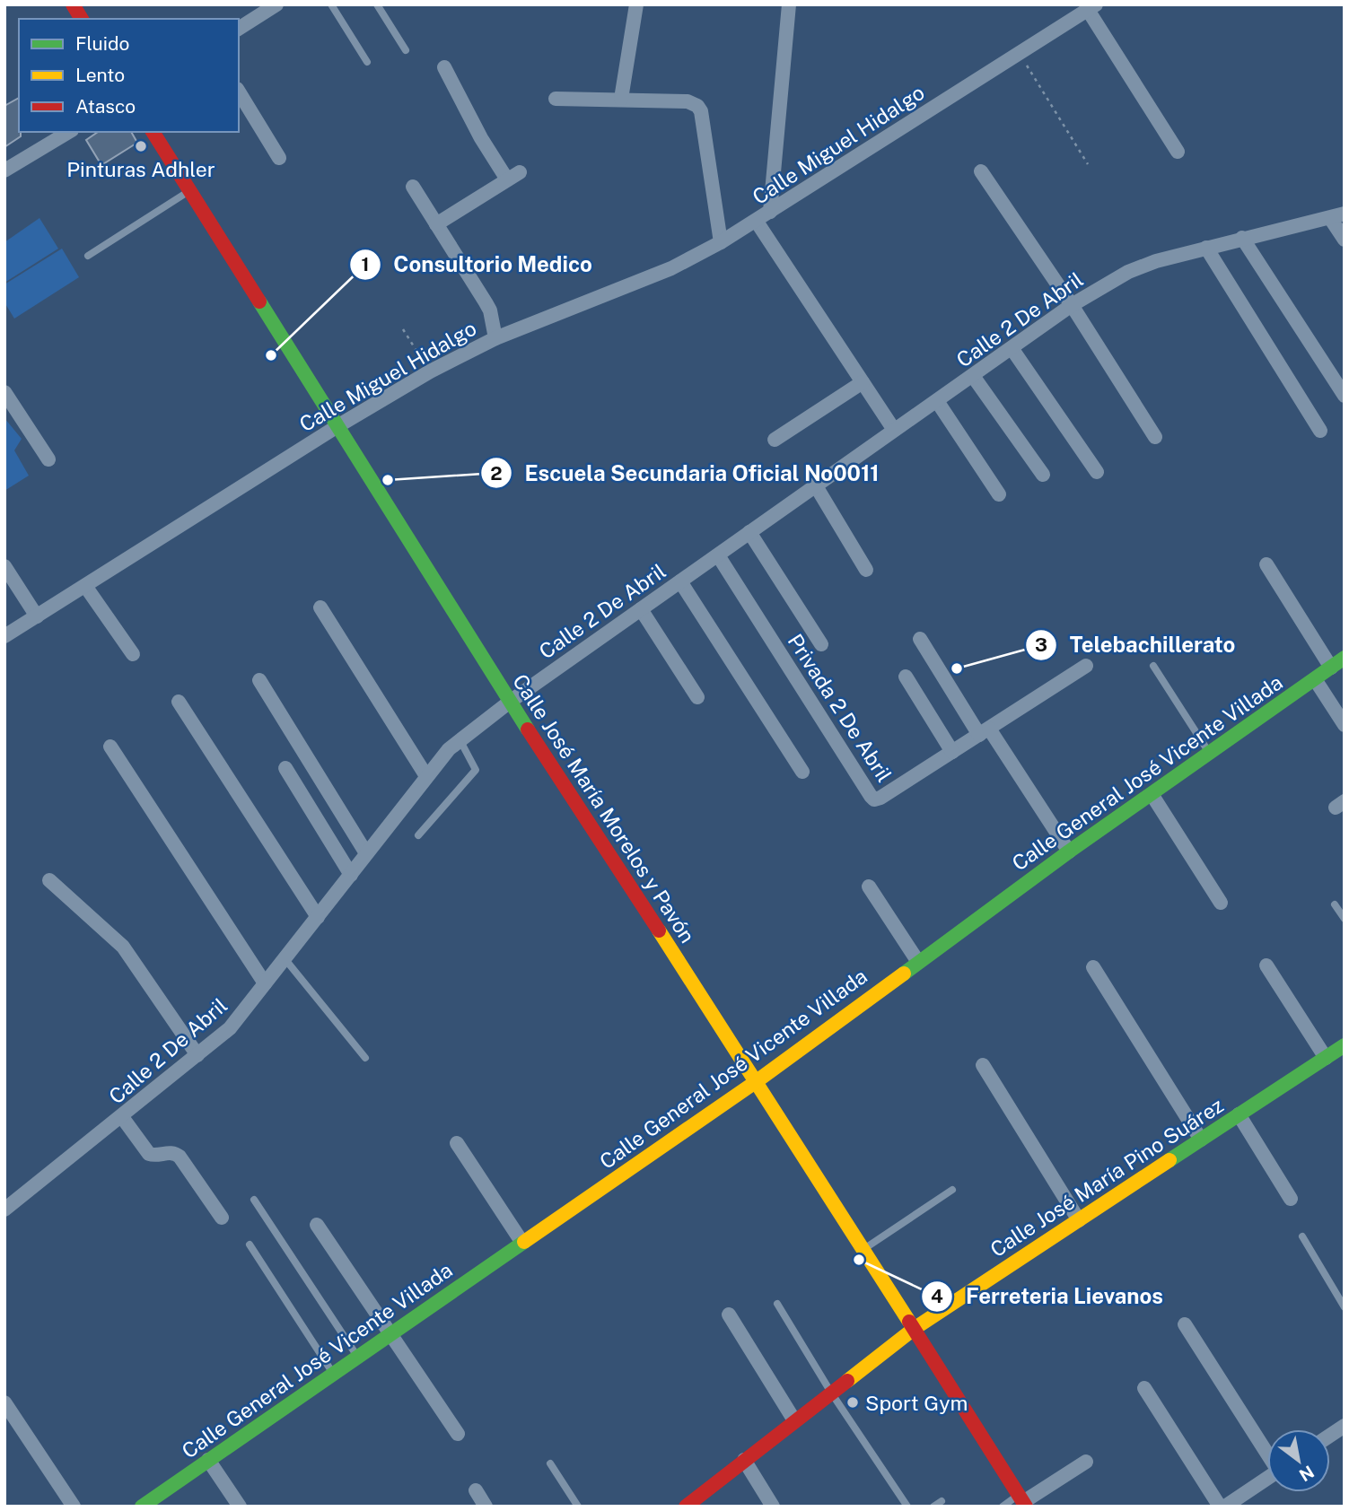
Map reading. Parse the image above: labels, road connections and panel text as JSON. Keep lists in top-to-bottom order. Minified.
{"streets":{"main road":["Calle General José Vicente Villada","Calle José María Morelos y Pavón","Calle José María Pino Suárez"],"street":["Calle Miguel Hidalgo","Calle 2 De Abril","Privada 2 De Abril"]},"crossings":[["Calle Miguel Hidalgo","Calle José María Morelos y Pavón"],["Calle 2 De Abril","Privada 2 De Abril"],["Calle 2 De Abril","Calle José María Morelos y Pavón"],["Calle General José Vicente Villada","Calle José María Morelos y Pavón"],["Calle José María Morelos y Pavón","Calle José María Pino Suárez"]],"places":["Pinturas Adhler","Consultorio Medico","Escuela Secundaria Oficial No0011","Telebachillerato","Ferreteria Lievanos","Sport Gym"],"legend":["Fluido","Lento","Atasco"],"north":"bottom right"}
